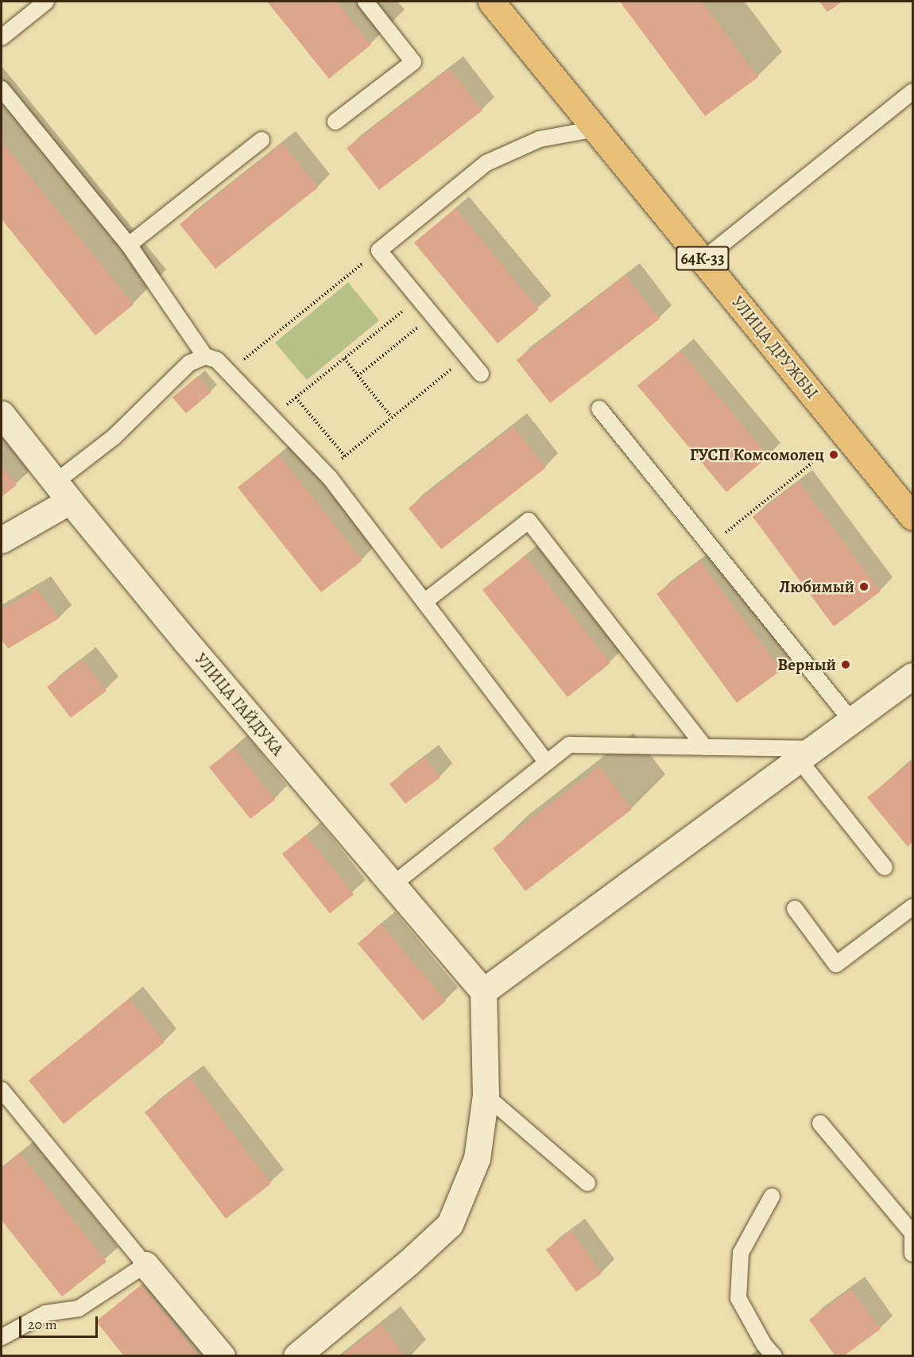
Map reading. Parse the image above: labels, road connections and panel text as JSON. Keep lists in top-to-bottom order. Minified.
{"streets":{"main road":["64К-33","УЛИЦА ДРУЖБЫ"],"street":["УЛИЦА ГАЙДУКА"]},"places":["ГУСП Комсомолец","Любимый","Верный"],"scale_bar":"20 m"}
